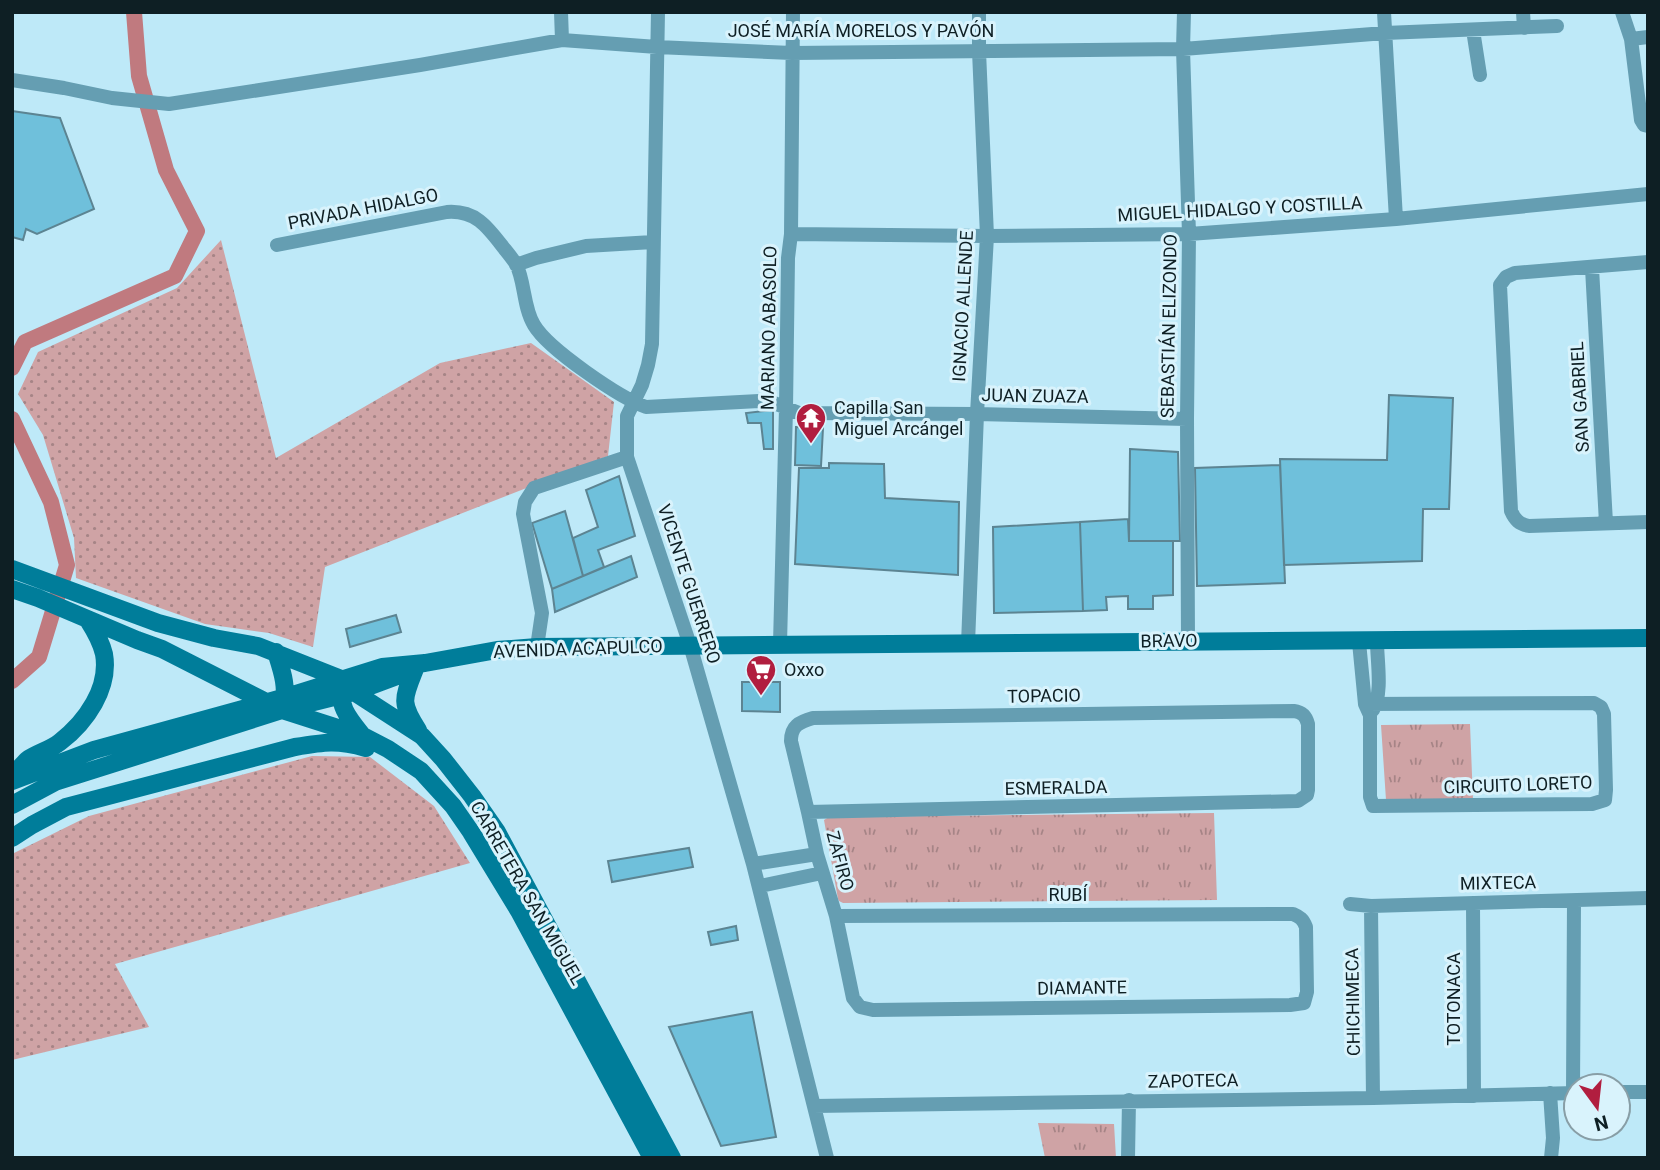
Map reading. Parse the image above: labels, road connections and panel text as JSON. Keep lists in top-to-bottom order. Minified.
{"streets":{"main road":["BRAVO","AVENIDA ACAPULCO","CARRETERA SAN MIGUEL"],"street":["JOSÉ MARÍA MORELOS Y PAVÓN","PRIVADA HIDALGO","MIGUEL HIDALGO Y COSTILLA","IGNACIO ALLENDE","SEBASTIÁN ELIZONDO","MARIANO ABASOLO","JUAN ZUAZA","SAN GABRIEL","VICENTE GUERRERO","TOPACIO","CIRCUITO LORETO","ESMERALDA","ZAFIRO","MIXTECA","RUBÍ","DIAMANTE","TOTONACA","CHICHIMECA","ZAPOTECA"]},"crossings":[["JOSÉ MARÍA MORELOS Y PAVÓN","IGNACIO ALLENDE"],["JOSÉ MARÍA MORELOS Y PAVÓN","SEBASTIÁN ELIZONDO"],["JOSÉ MARÍA MORELOS Y PAVÓN","MARIANO ABASOLO"],["JOSÉ MARÍA MORELOS Y PAVÓN","VICENTE GUERRERO"],["MIGUEL HIDALGO Y COSTILLA","IGNACIO ALLENDE"],["MIGUEL HIDALGO Y COSTILLA","SEBASTIÁN ELIZONDO"],["MIGUEL HIDALGO Y COSTILLA","MARIANO ABASOLO"],["IGNACIO ALLENDE","JUAN ZUAZA"],["IGNACIO ALLENDE","BRAVO"],["SEBASTIÁN ELIZONDO","JUAN ZUAZA"],["SEBASTIÁN ELIZONDO","BRAVO"],["MARIANO ABASOLO","JUAN ZUAZA"],["MARIANO ABASOLO","BRAVO"],["JUAN ZUAZA","VICENTE GUERRERO"],["VICENTE GUERRERO","BRAVO"],["VICENTE GUERRERO","AVENIDA ACAPULCO"],["VICENTE GUERRERO","ZAPOTECA"],["BRAVO","AVENIDA ACAPULCO"],["AVENIDA ACAPULCO","CARRETERA SAN MIGUEL"],["TOPACIO","ESMERALDA"],["TOPACIO","ZAFIRO"],["ESMERALDA","ZAFIRO"],["ZAFIRO","RUBÍ"],["ZAFIRO","DIAMANTE"],["MIXTECA","TOTONACA"],["MIXTECA","CHICHIMECA"],["MIXTECA","ZAPOTECA"],["RUBÍ","DIAMANTE"],["TOTONACA","ZAPOTECA"],["CHICHIMECA","ZAPOTECA"]],"places":{"temple":["Capilla San Miguel Arcángel"],"supermarket":["Oxxo"]},"north":"bottom"}
